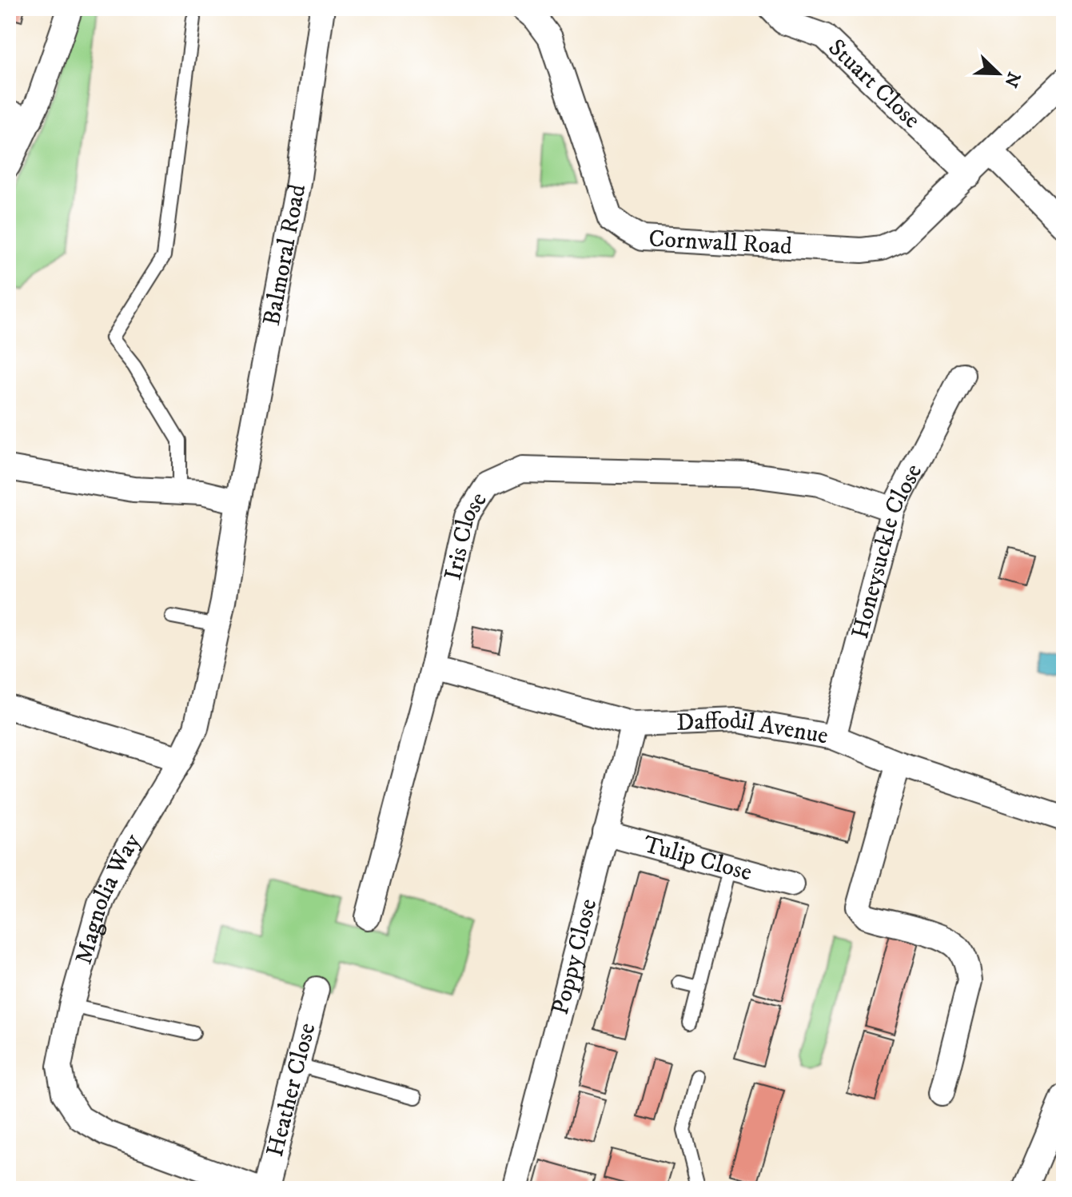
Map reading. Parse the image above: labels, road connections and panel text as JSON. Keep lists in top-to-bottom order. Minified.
{"streets":{"street":["Stuart Close","Cornwall Road","Balmoral Road","Iris Close","Honeysuckle Close","Daffodil Avenue","Tulip Close","Magnolia Way","Poppy Close","Heather Close"]},"crossings":[["Stuart Close","Cornwall Road"],["Balmoral Road","Magnolia Way"],["Iris Close","Honeysuckle Close"],["Iris Close","Daffodil Avenue"],["Honeysuckle Close","Daffodil Avenue"],["Daffodil Avenue","Poppy Close"],["Tulip Close","Poppy Close"]],"north":"bottom right"}
